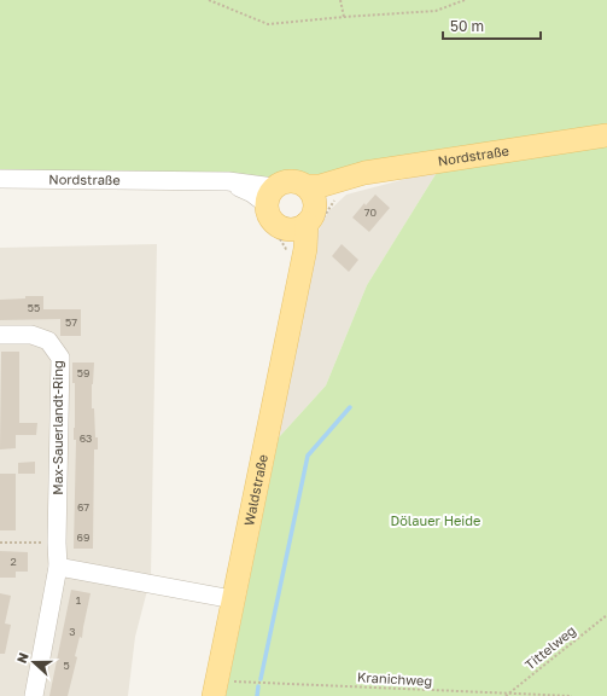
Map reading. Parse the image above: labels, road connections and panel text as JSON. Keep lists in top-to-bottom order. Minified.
{"streets":{"main road":["Nordstraße","Waldstraße"],"street":["Max-Sauerlandt-Ring"],"path":["Tittelweg","Kranichweg"]},"crossings":[["Nordstraße","Waldstraße"],["Waldstraße","Kranichweg"],["Tittelweg","Kranichweg"]],"parks":["Dölauer Heide"],"house_numbers":["70","55","57","59","63","67","69","2","1","3","5"],"scale_bar":"50 m","north":"left"}
